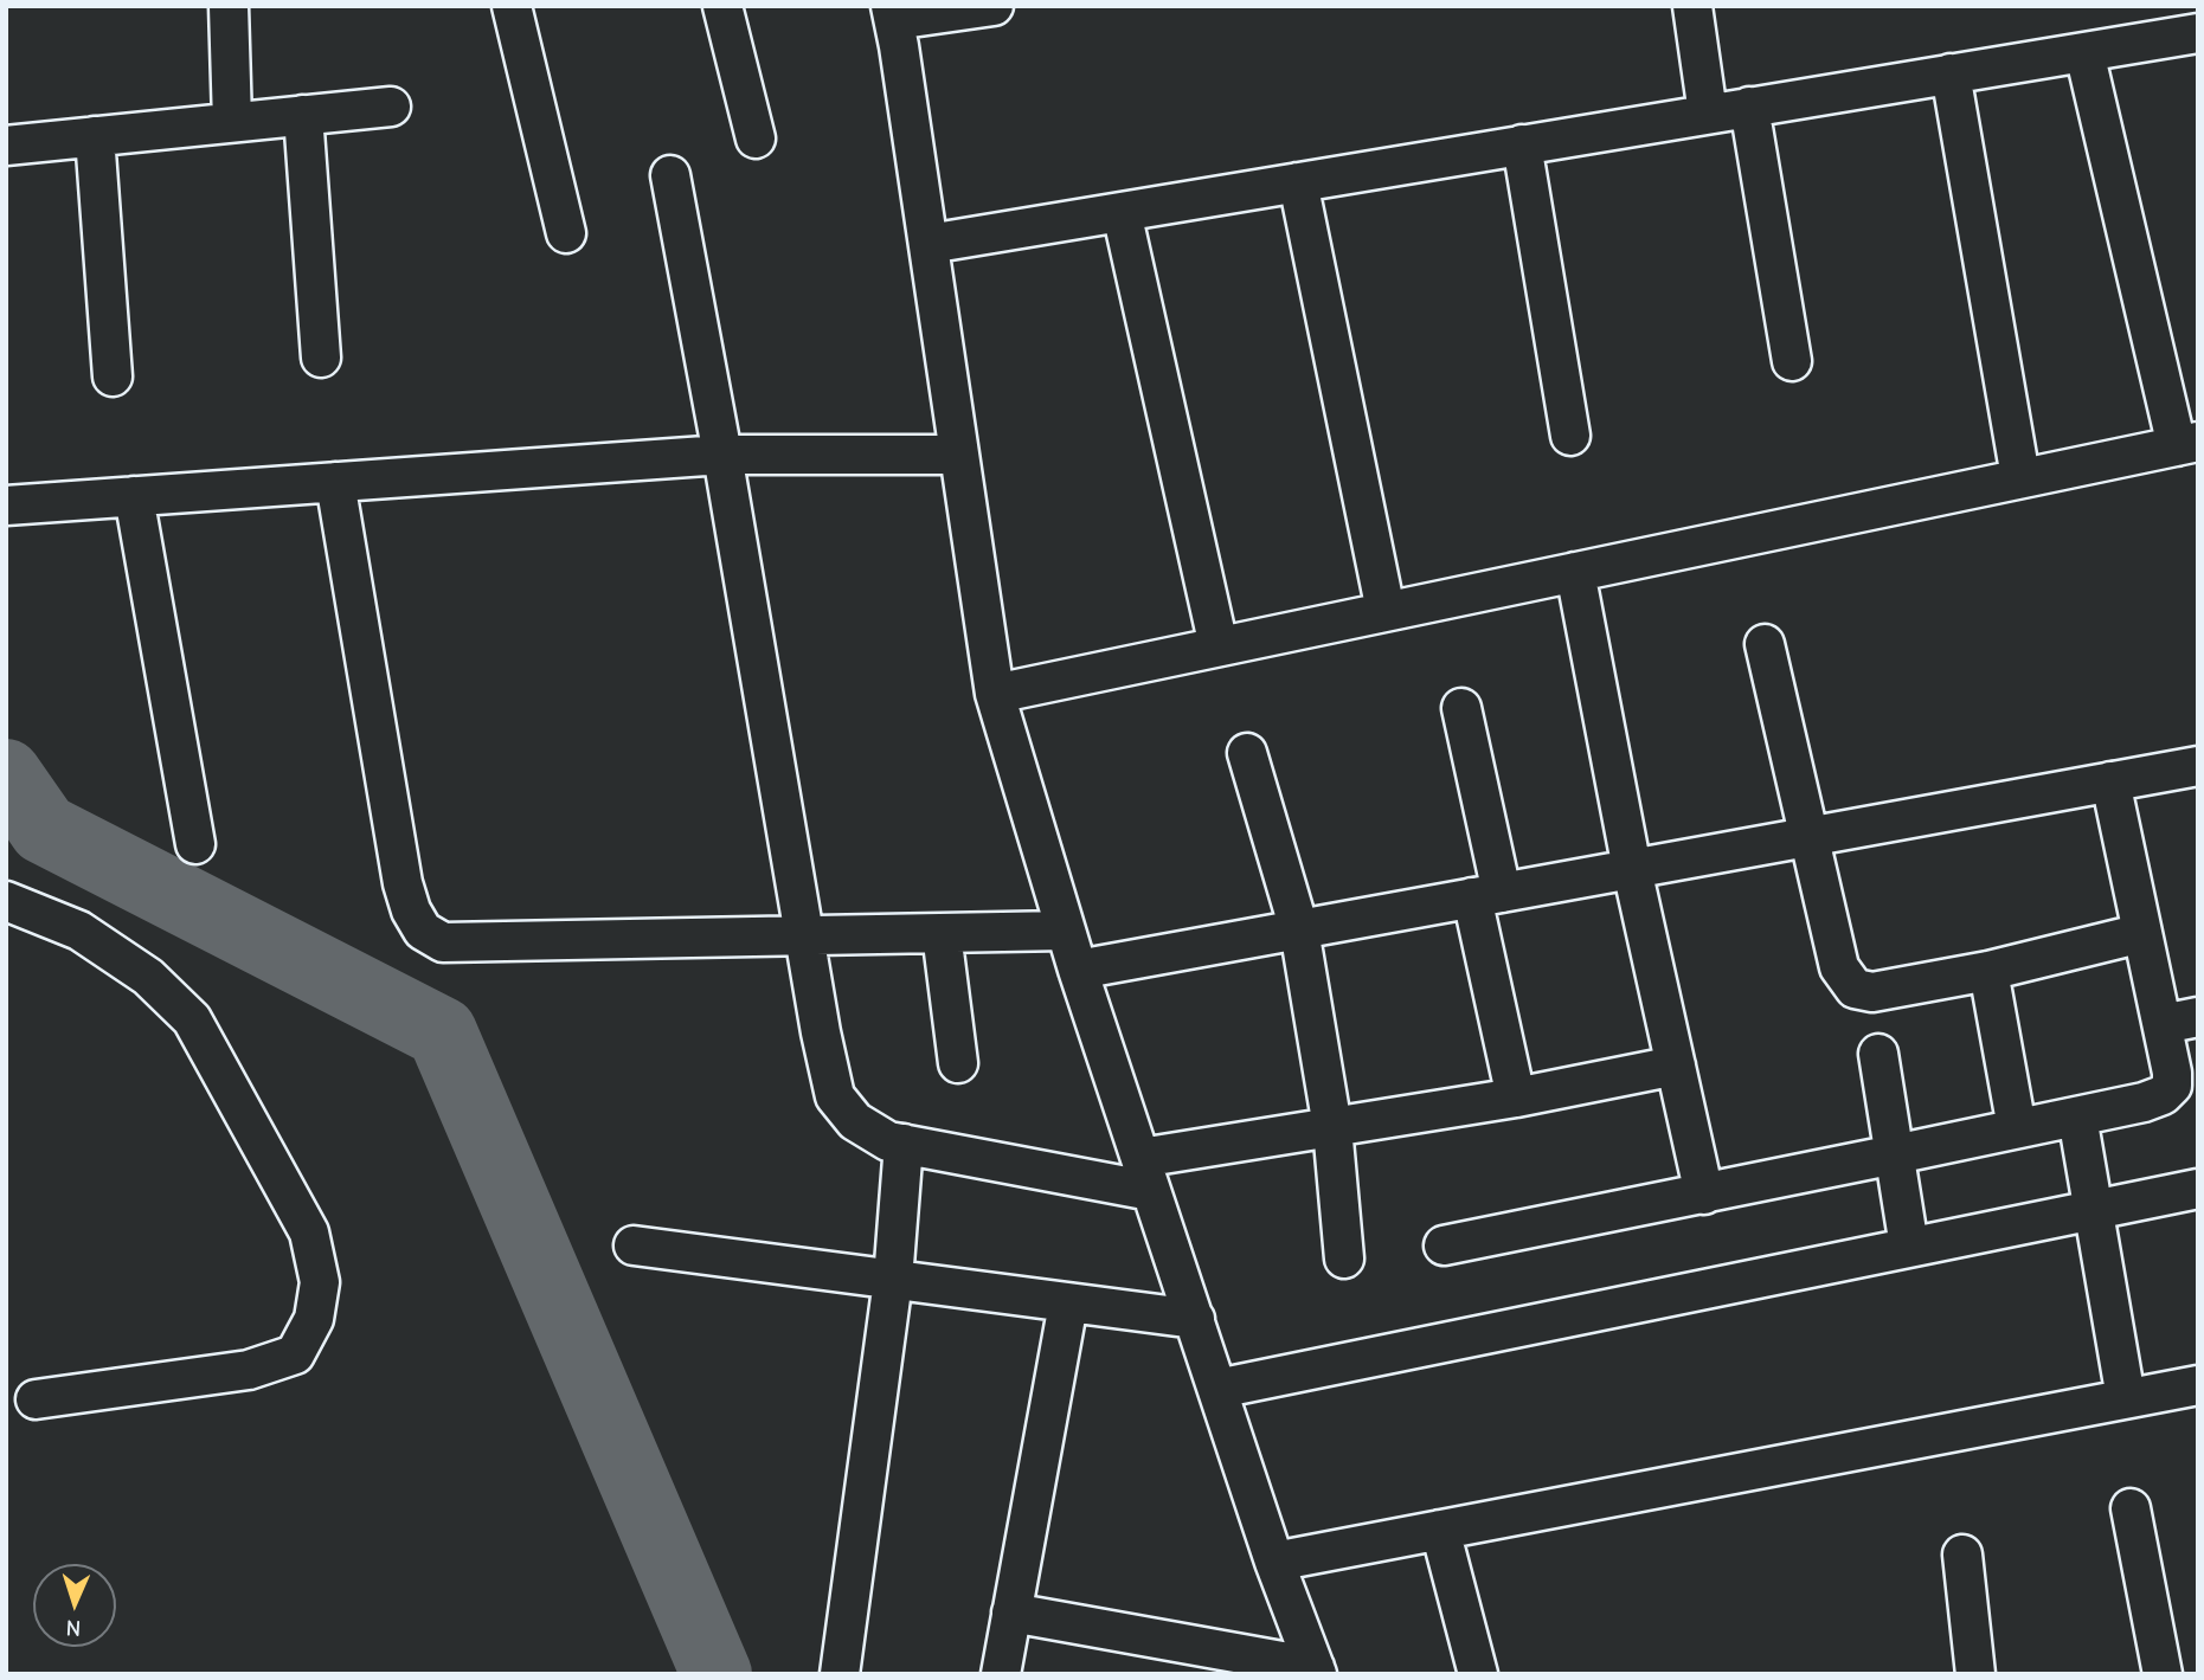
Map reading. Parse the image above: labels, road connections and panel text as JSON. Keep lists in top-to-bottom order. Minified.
{"north":"bottom"}
